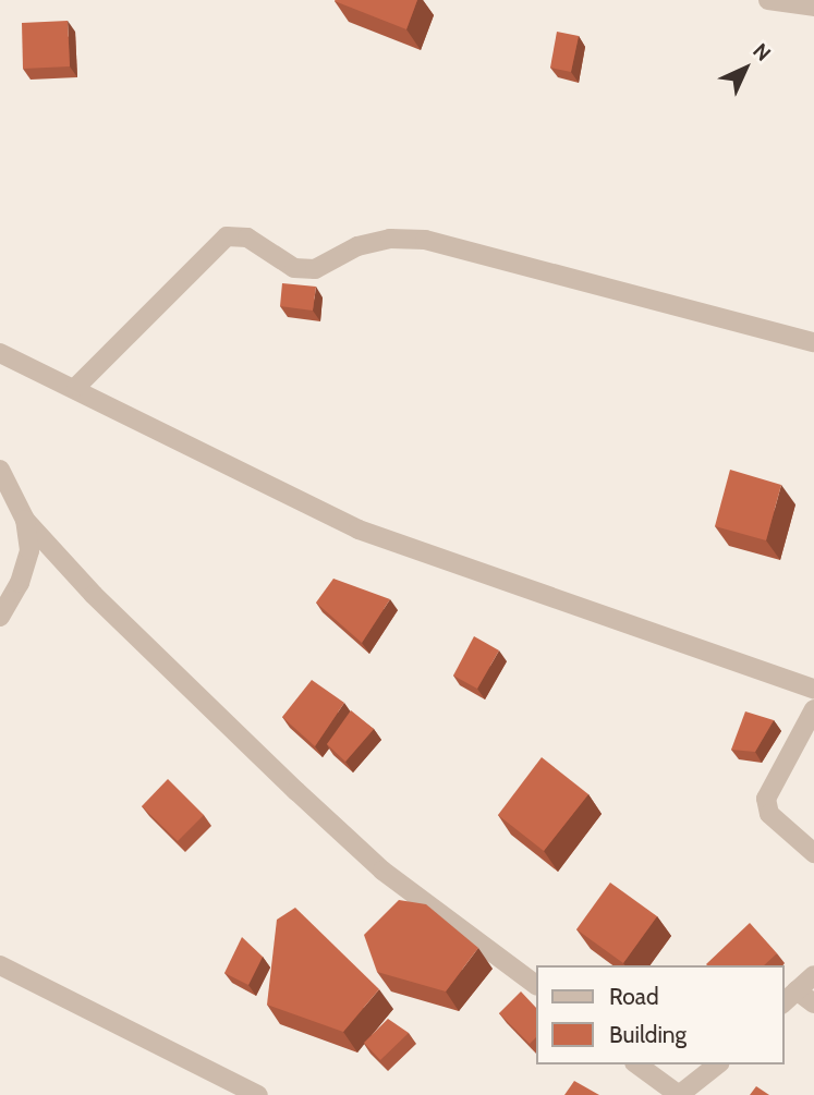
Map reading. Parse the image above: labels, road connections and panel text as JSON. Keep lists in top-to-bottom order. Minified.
{"legend":["Road","Building"],"north":"top right"}
